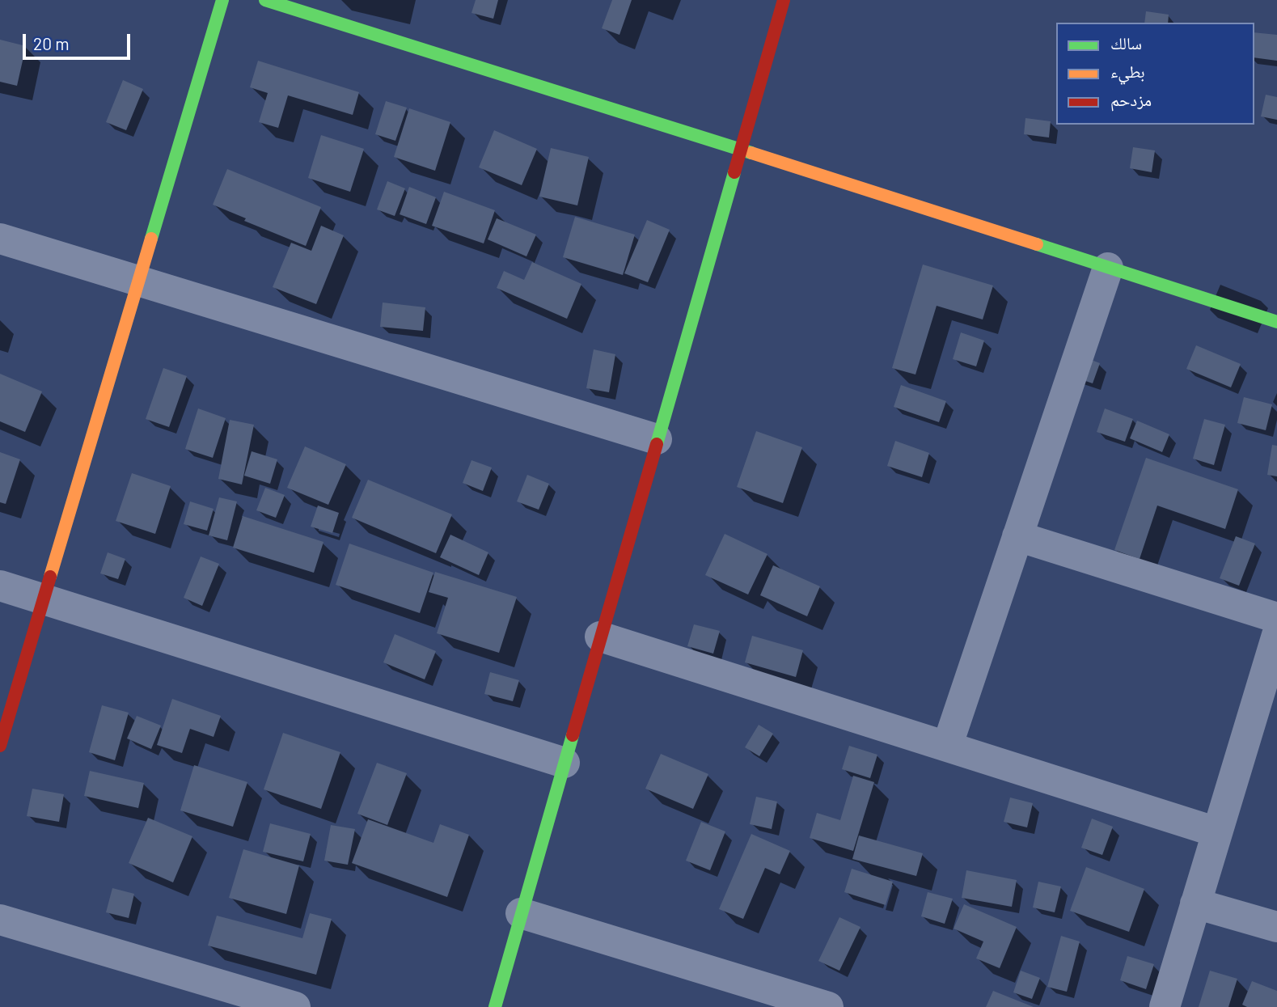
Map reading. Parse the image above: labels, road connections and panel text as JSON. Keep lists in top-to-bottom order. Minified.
{"legend":["سالك","بطيء","مزدحم"],"scale_bar":"20 m"}
